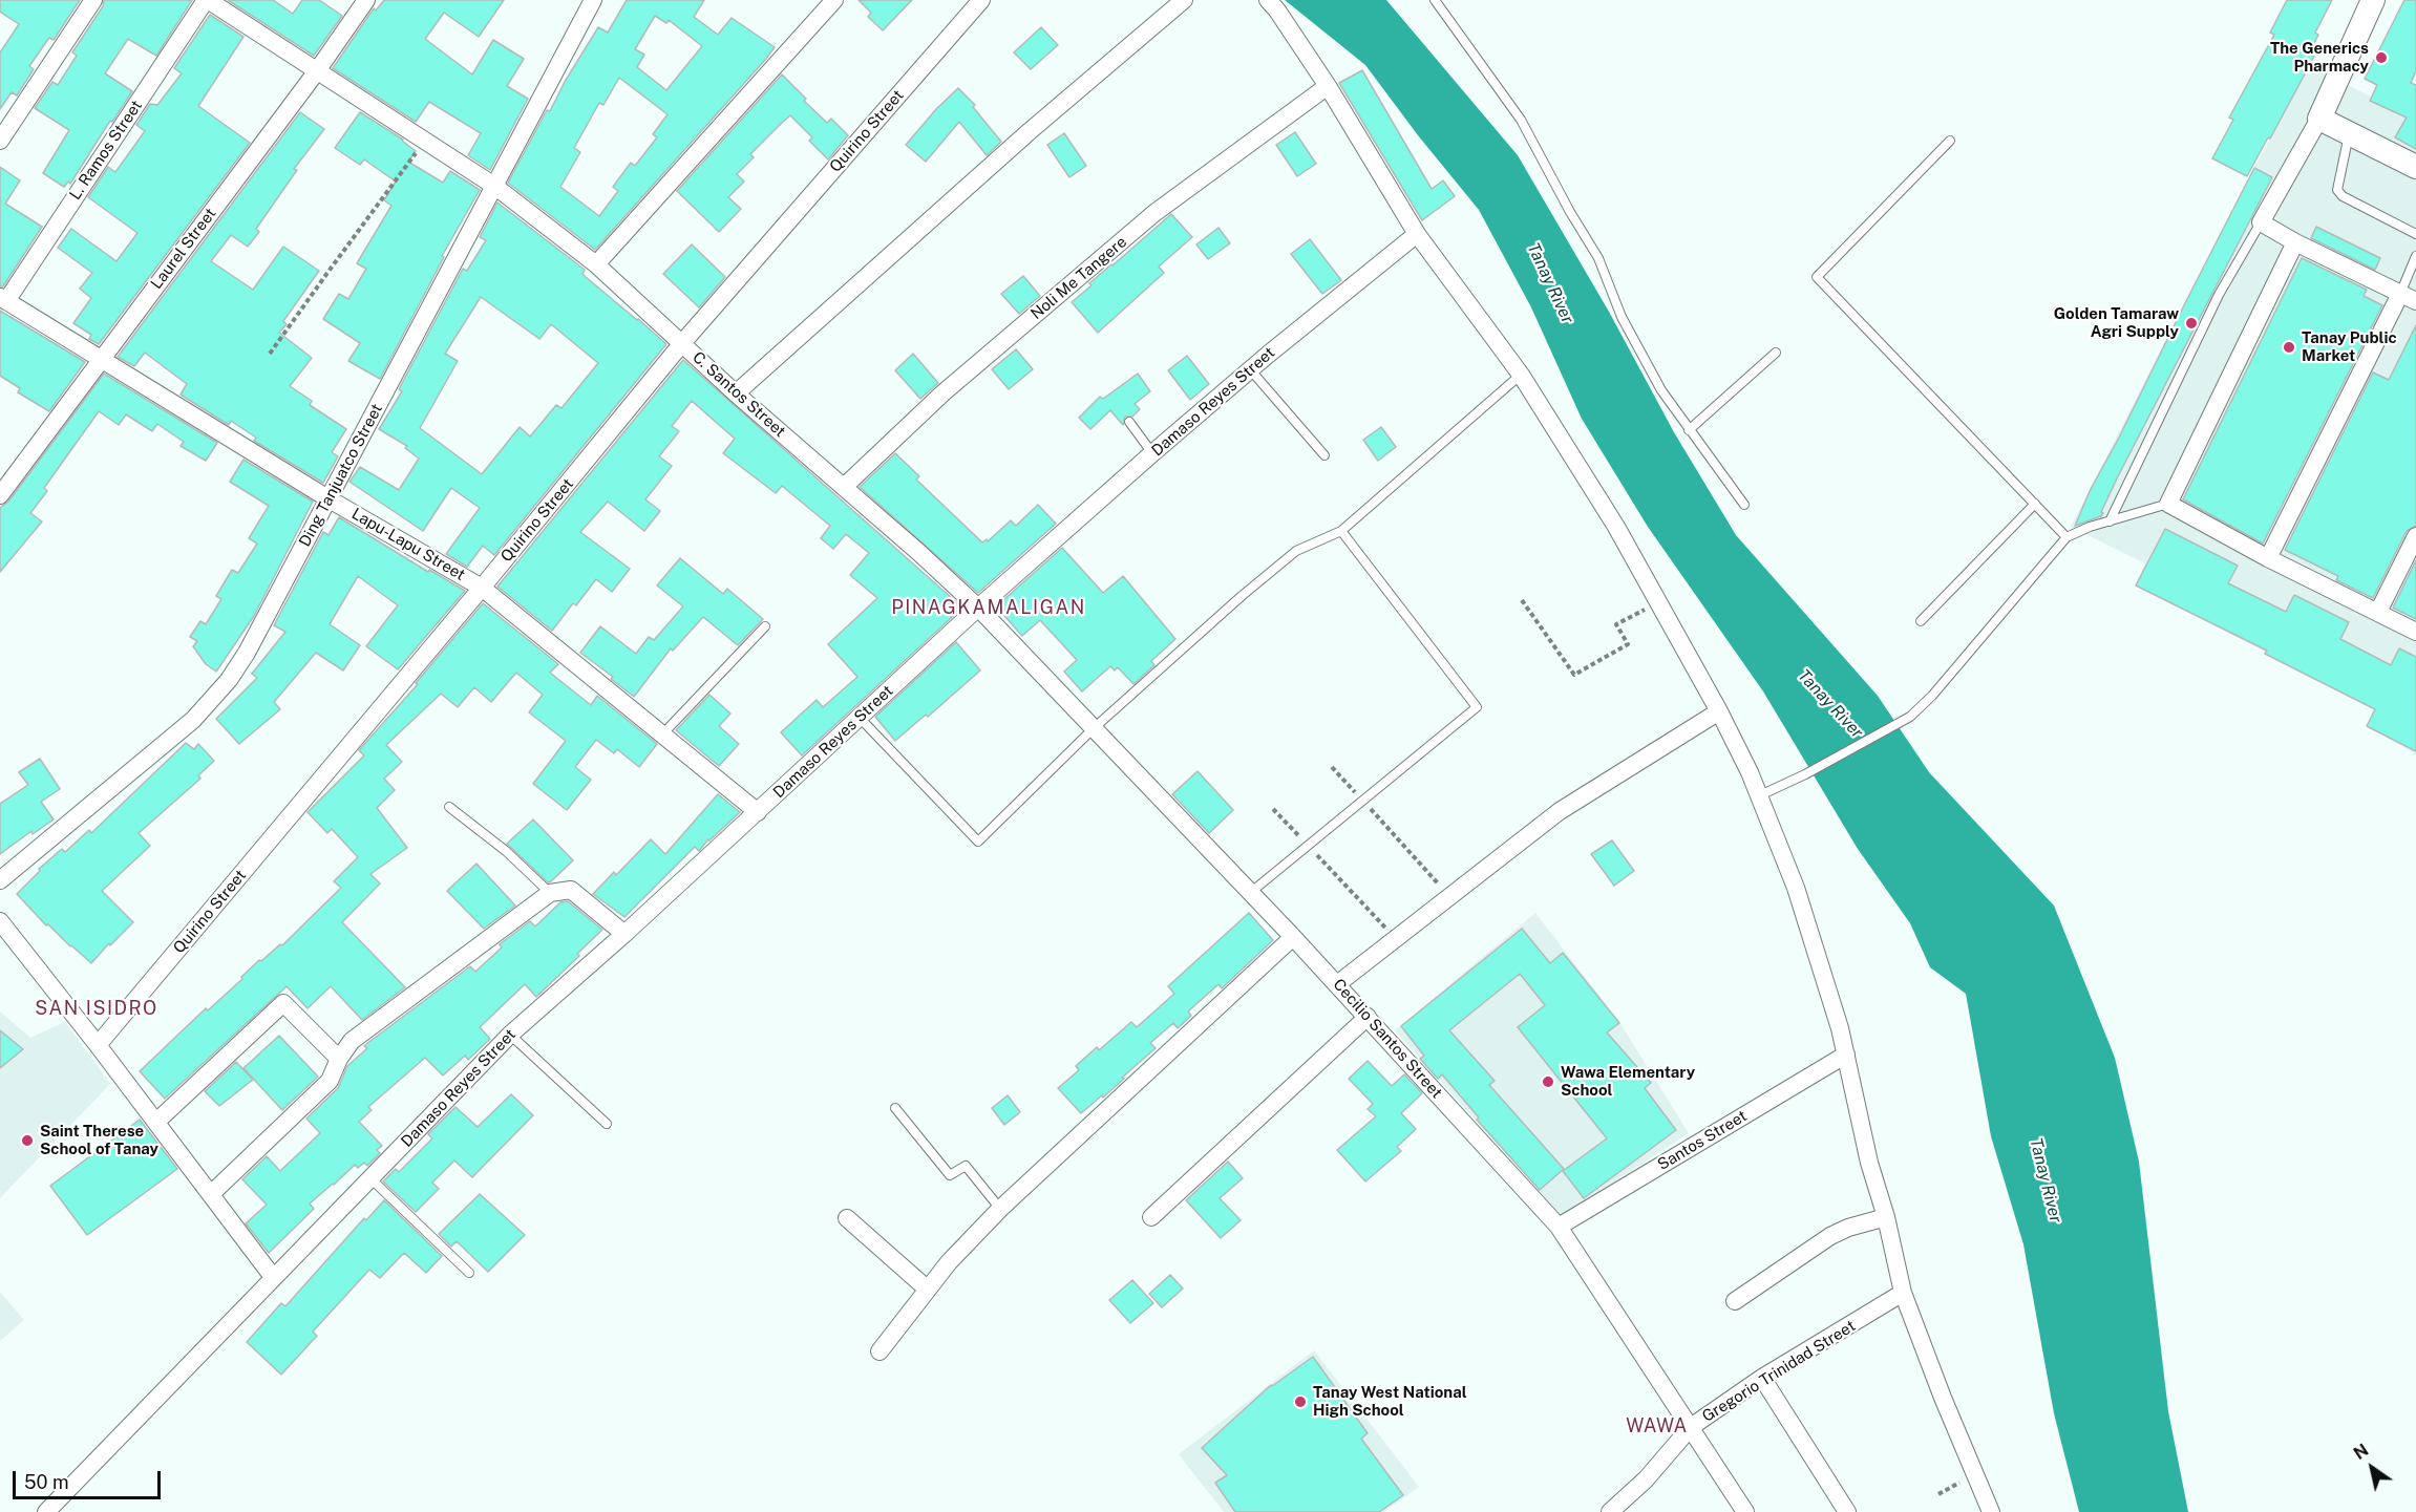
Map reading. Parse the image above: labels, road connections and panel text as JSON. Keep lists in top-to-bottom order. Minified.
{"streets":{"street":["Quirino Street","L. Ramos Street","Laurel Street","Noli Me Tangere","C. Santos Street","Damaso Reyes Street","Ding Tanjuatco Street","Lapu-Lapu Street","Cecilio Santos Street","Santos Street","Gregorio Trinidad Street"]},"crossings":[["Quirino Street","C. Santos Street"],["Quirino Street","Lapu-Lapu Street"],["L. Ramos Street","C. Santos Street"],["L. Ramos Street","Lapu-Lapu Street"],["Laurel Street","C. Santos Street"],["Laurel Street","Lapu-Lapu Street"],["Noli Me Tangere","C. Santos Street"],["C. Santos Street","Damaso Reyes Street"],["C. Santos Street","Ding Tanjuatco Street"],["C. Santos Street","Cecilio Santos Street"],["Damaso Reyes Street","Lapu-Lapu Street"],["Damaso Reyes Street","Cecilio Santos Street"],["Ding Tanjuatco Street","Lapu-Lapu Street"],["Cecilio Santos Street","Santos Street"],["Cecilio Santos Street","Gregorio Trinidad Street"]],"districts":["PINAGKAMALIGAN","SAN ISIDRO","WAWA"],"water":["Tanay River"],"places":["The Generics Pharmacy","Golden Tamaraw Agri Supply","Tanay Public Market","Wawa Elementary School","Saint Therese School of Tanay","Tanay West National High School"],"scale_bar":"50 m","north":"top left"}
